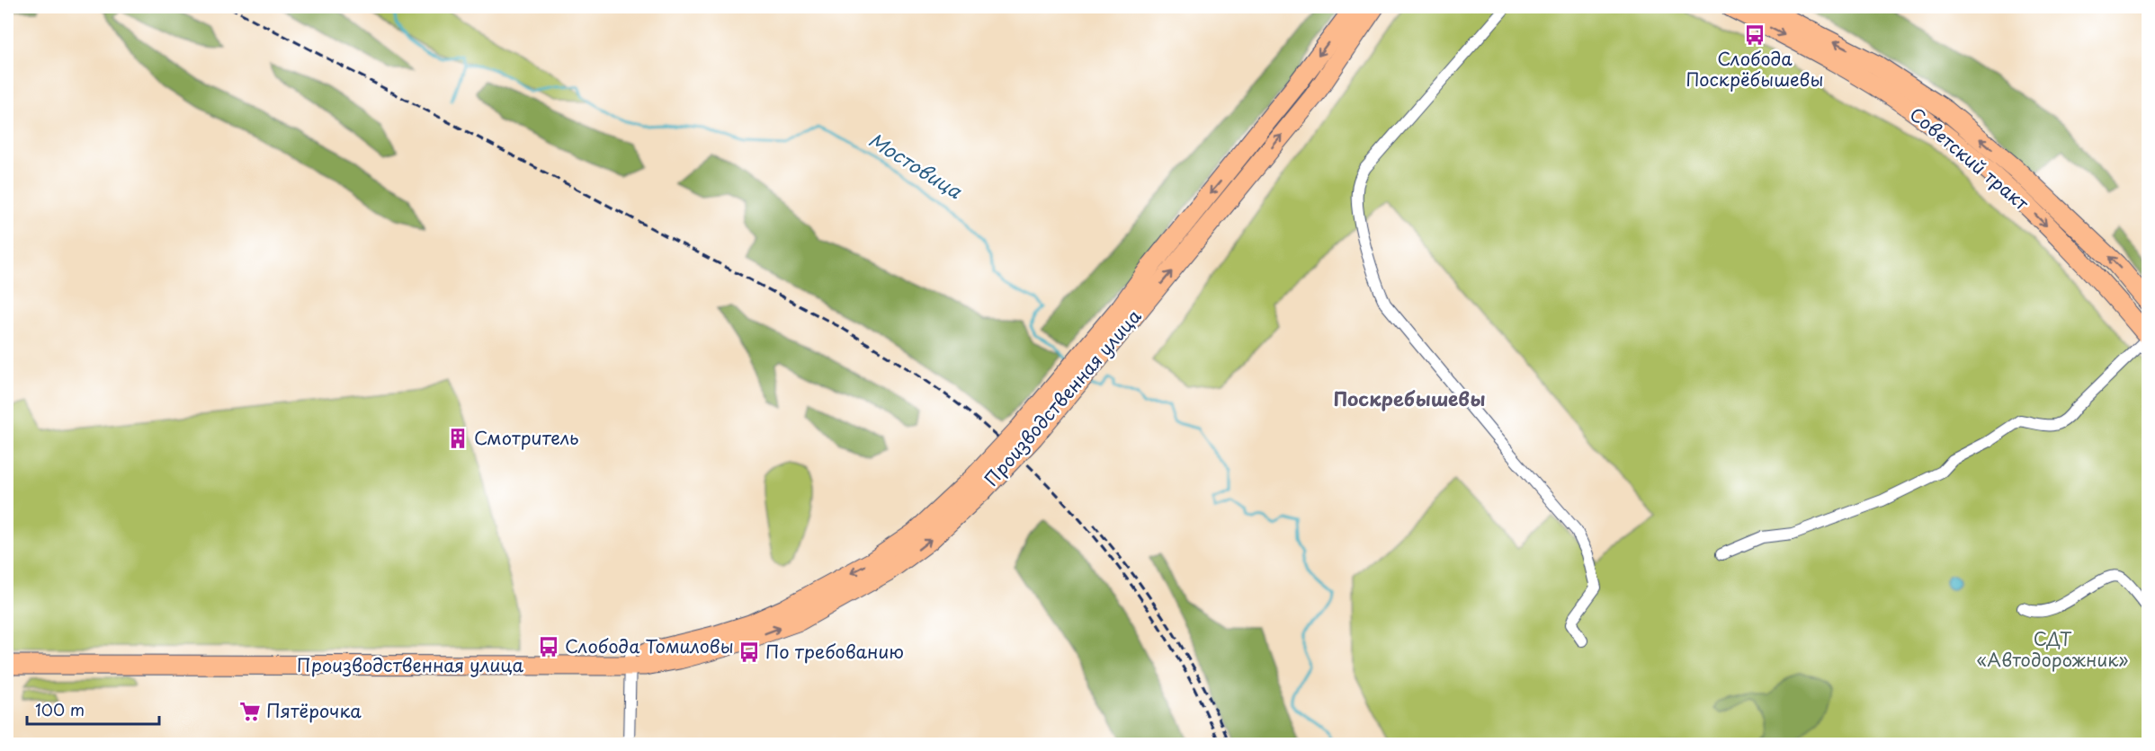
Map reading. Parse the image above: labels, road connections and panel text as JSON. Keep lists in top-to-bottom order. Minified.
{"streets":{"highway":["Советский тракт","Производственная улица"]},"districts":["Поскребышевы"],"water":["Мостовица"],"parks":["СДТ «Автодорожник»"],"places":{"bus stop":["Слобода Поскрёбышевы","Слобода Томиловы","По требованию"],"building":["Смотритель"],"supermarket":["Пятёрочка"]},"scale_bar":"100 m"}
